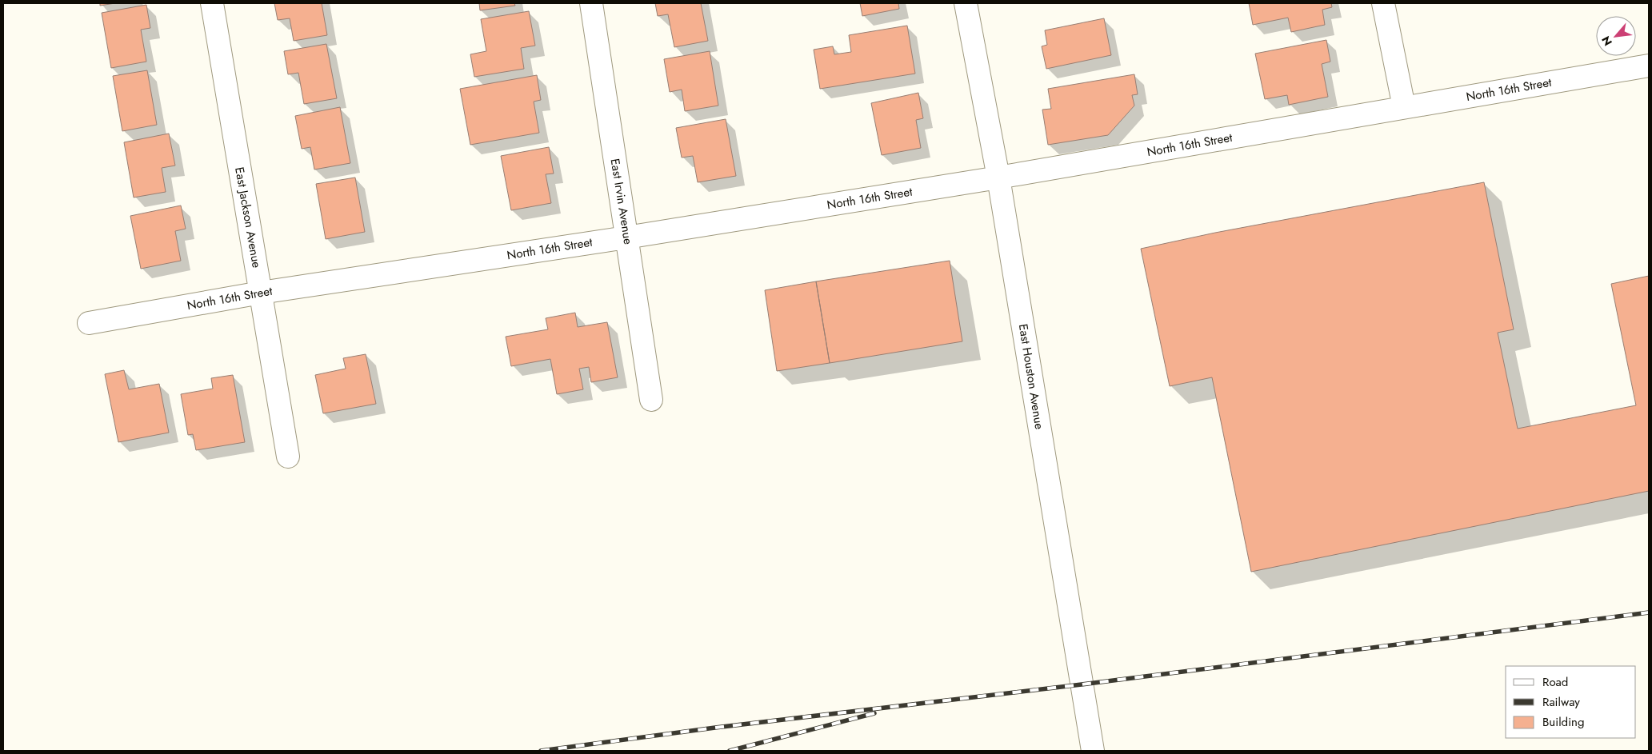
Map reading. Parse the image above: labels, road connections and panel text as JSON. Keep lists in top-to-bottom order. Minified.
{"streets":{"street":["North 16th Street","East Irvin Avenue","East Jackson Avenue","East Houston Avenue"]},"crossings":[["North 16th Street","East Irvin Avenue"],["North 16th Street","East Jackson Avenue"],["North 16th Street","East Houston Avenue"]],"legend":["Road","Railway","Building"],"north":"bottom left"}
